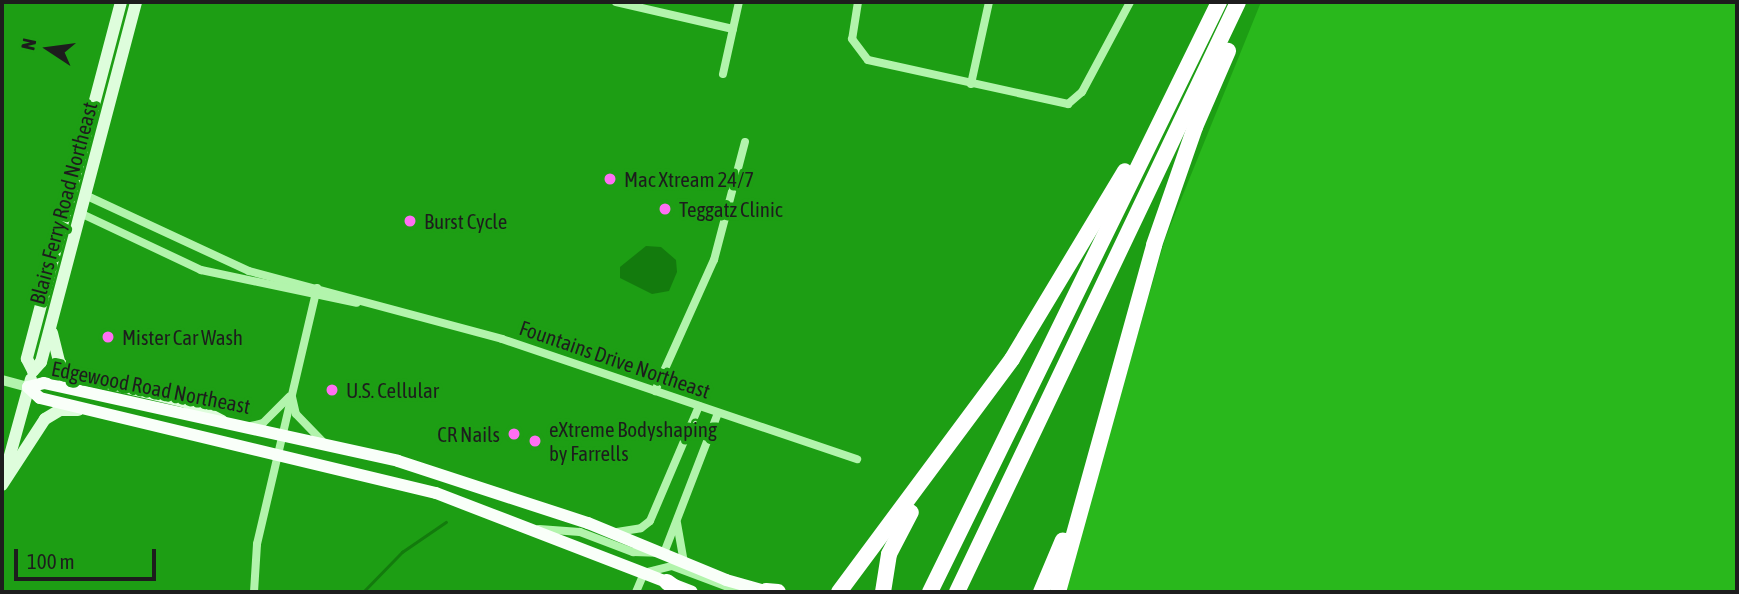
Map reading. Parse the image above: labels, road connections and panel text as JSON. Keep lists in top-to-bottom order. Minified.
{"streets":{"main road":["Blairs Ferry Road Northeast","Edgewood Road Northeast"],"street":["Fountains Drive Northeast"]},"crossings":[["Blairs Ferry Road Northeast","Fountains Drive Northeast"],["Blairs Ferry Road Northeast","Edgewood Road Northeast"]],"places":["Mac Xtream 24/7","Teggatz Clinic","Burst Cycle","Mister Car Wash","U.S. Cellular","CR Nails","eXtreme Bodyshaping by Farrells"],"scale_bar":"100 m","north":"left"}
